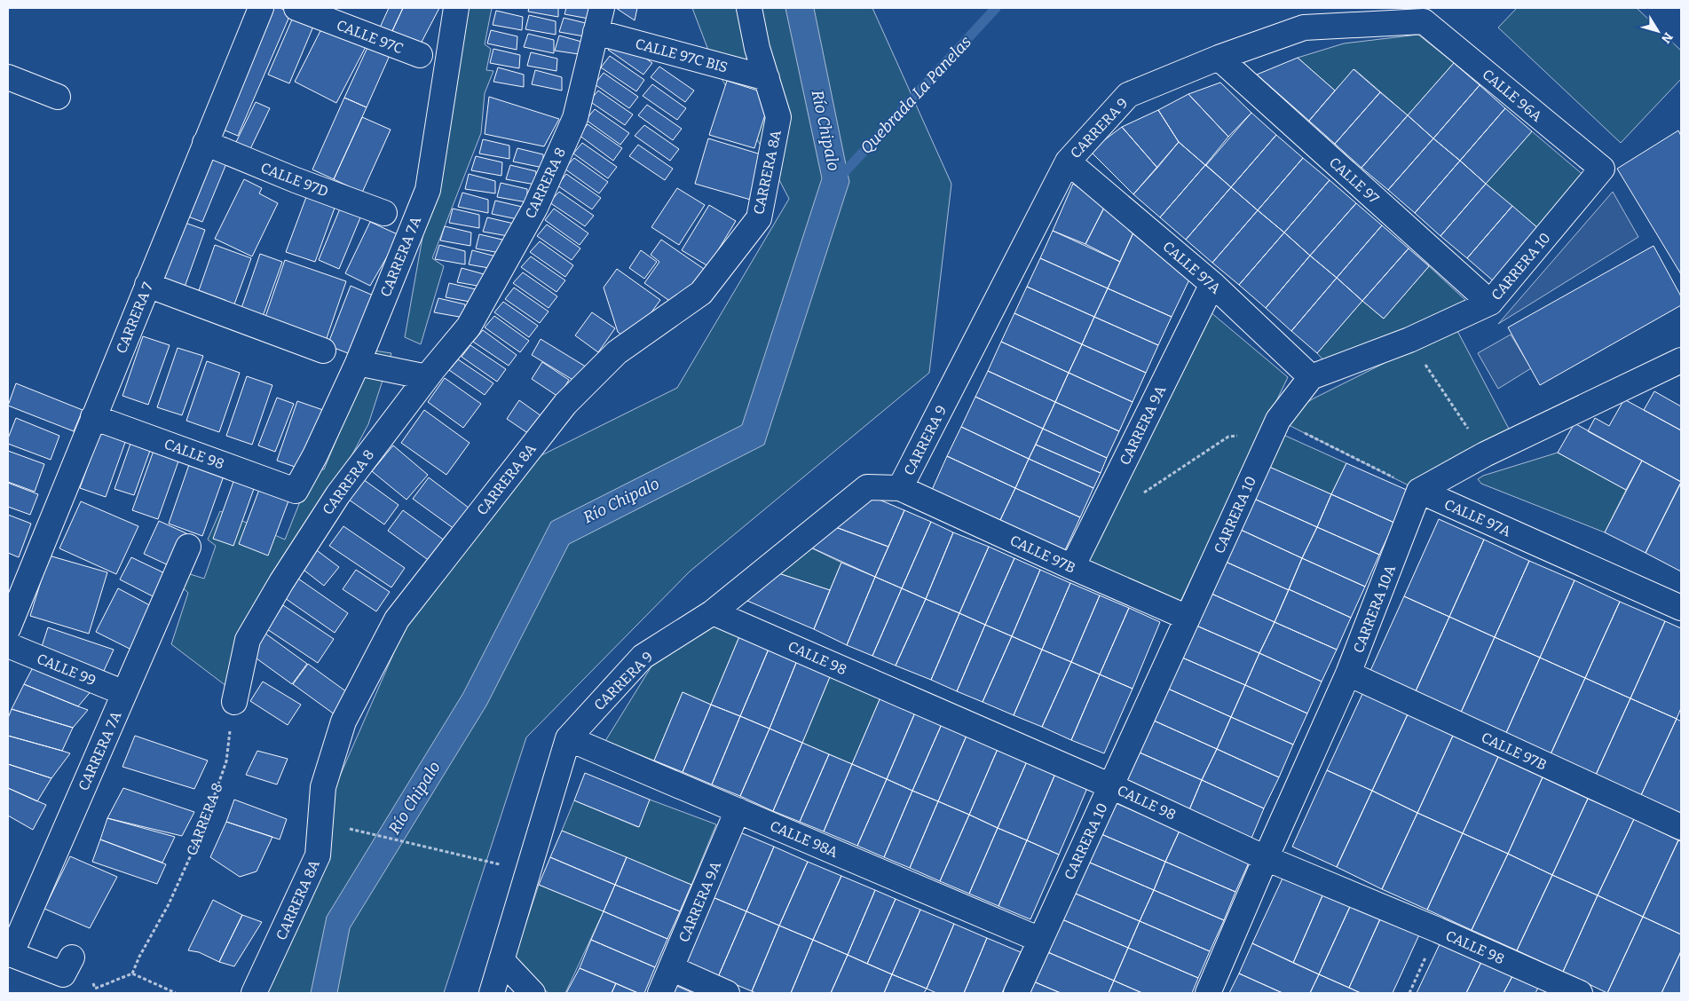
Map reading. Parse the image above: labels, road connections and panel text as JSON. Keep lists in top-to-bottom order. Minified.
{"streets":{"street":["CALLE 97C","CALLE 97C BIS","CALLE 96A","CARRERA 9","CARRERA 8A","CALLE 97D","CALLE 97","CARRERA 8","CARRERA 7A","CARRERA 10","CALLE 97A","CARRERA 7","CARRERA 9A","CALLE 98","CALLE 97B","CARRERA 10A","CALLE 99","CALLE 98A"]},"crossings":[["CALLE 97C BIS","CARRERA 8A"],["CALLE 97C BIS","CARRERA 8"],["CALLE 96A","CARRERA 9"],["CALLE 96A","CARRERA 10"],["CARRERA 9","CALLE 97"],["CARRERA 9","CALLE 97A"],["CARRERA 9","CALLE 98"],["CARRERA 9","CALLE 97B"],["CARRERA 9","CALLE 98A"],["CALLE 97D","CARRERA 7"],["CALLE 97","CARRERA 10"],["CARRERA 7A","CALLE 98"],["CARRERA 7A","CALLE 99"],["CARRERA 10","CALLE 97A"],["CARRERA 10","CALLE 98"],["CARRERA 10","CALLE 97B"],["CARRERA 10","CALLE 98A"],["CALLE 97A","CARRERA 9A"],["CALLE 97A","CARRERA 10A"],["CARRERA 7","CALLE 98"],["CARRERA 9A","CALLE 97B"],["CARRERA 9A","CALLE 98A"],["CALLE 98","CARRERA 10A"],["CALLE 97B","CARRERA 10A"]],"water":["Quebrada La Panelas","Río Chipalo"],"north":"bottom right"}
